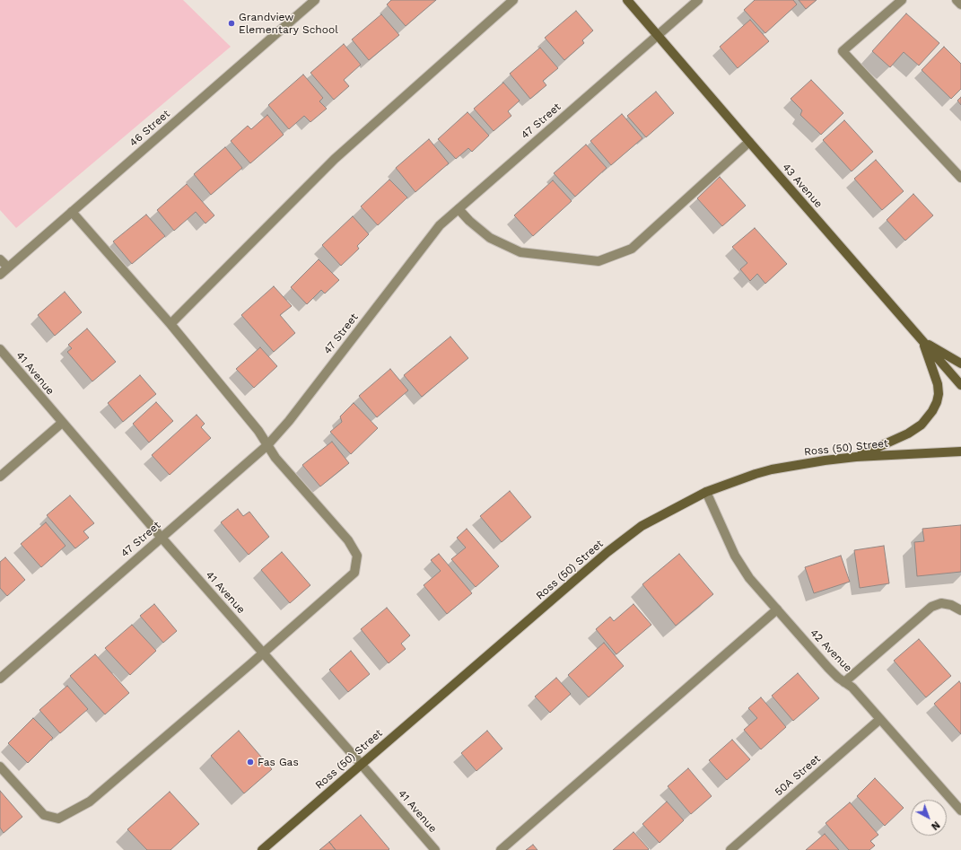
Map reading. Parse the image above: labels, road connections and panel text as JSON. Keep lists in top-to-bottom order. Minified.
{"streets":{"main road":["43 Avenue","Ross (50) Street"],"street":["47 Street","46 Street","41 Avenue","42 Avenue","50A Street"]},"crossings":[["47 Street","43 Avenue"],["47 Street","41 Avenue"],["41 Avenue","Ross (50) Street"],["Ross (50) Street","42 Avenue"],["42 Avenue","50A Street"]],"places":["Grandview Elementary School","Fas Gas"],"north":"bottom right"}
